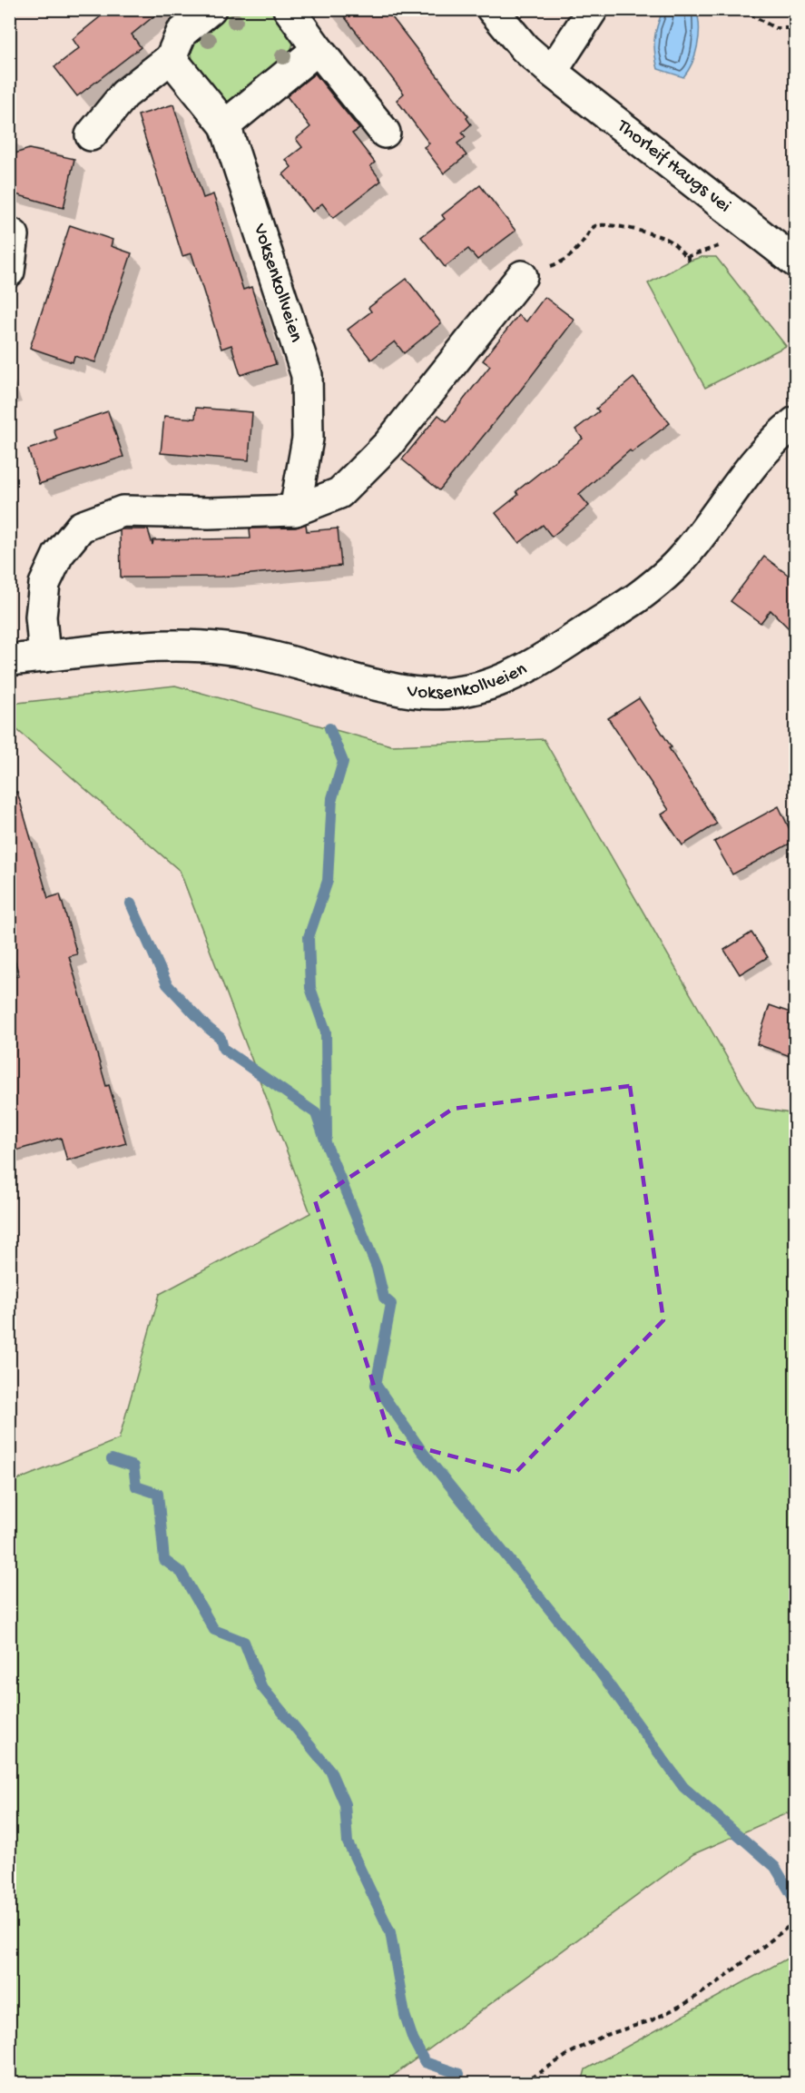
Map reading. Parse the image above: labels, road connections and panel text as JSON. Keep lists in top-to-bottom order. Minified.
{"streets":{"street":["Thorleif Haugs vei","Voksenkollveien"]}}
